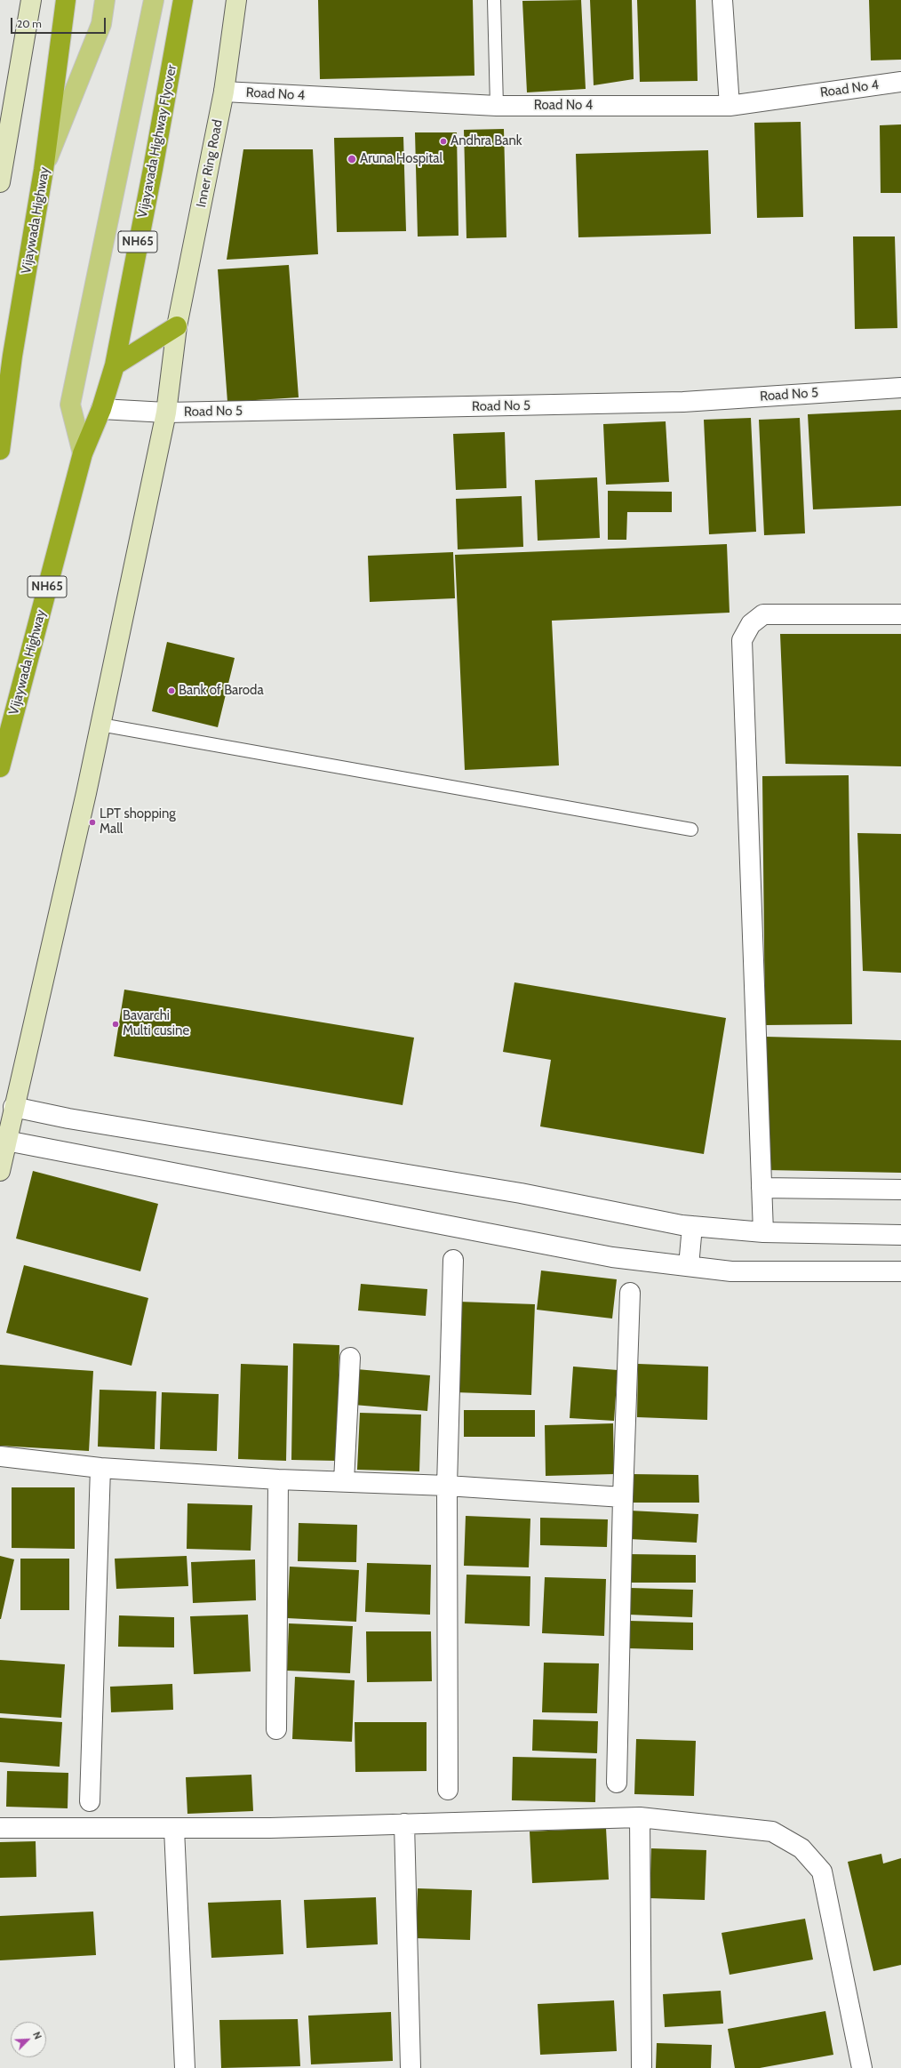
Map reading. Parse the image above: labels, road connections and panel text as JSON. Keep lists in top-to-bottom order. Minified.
{"streets":{"highway":["Vijayavada Highway Flyover","Vijaywada Highway","NH65"],"street":["Road No 4","Inner Ring Road","Road No 5"]},"crossings":[["Road No 4","Inner Ring Road"],["Vijayavada Highway Flyover","Vijaywada Highway"],["Inner Ring Road","Road No 5"],["Vijaywada Highway","Road No 5"]],"places":["Andhra Bank","Aruna Hospital","Bank of Baroda","LPT shopping Mall","Bavarchi Multi cusine"],"scale_bar":"20 m","north":"top right"}
